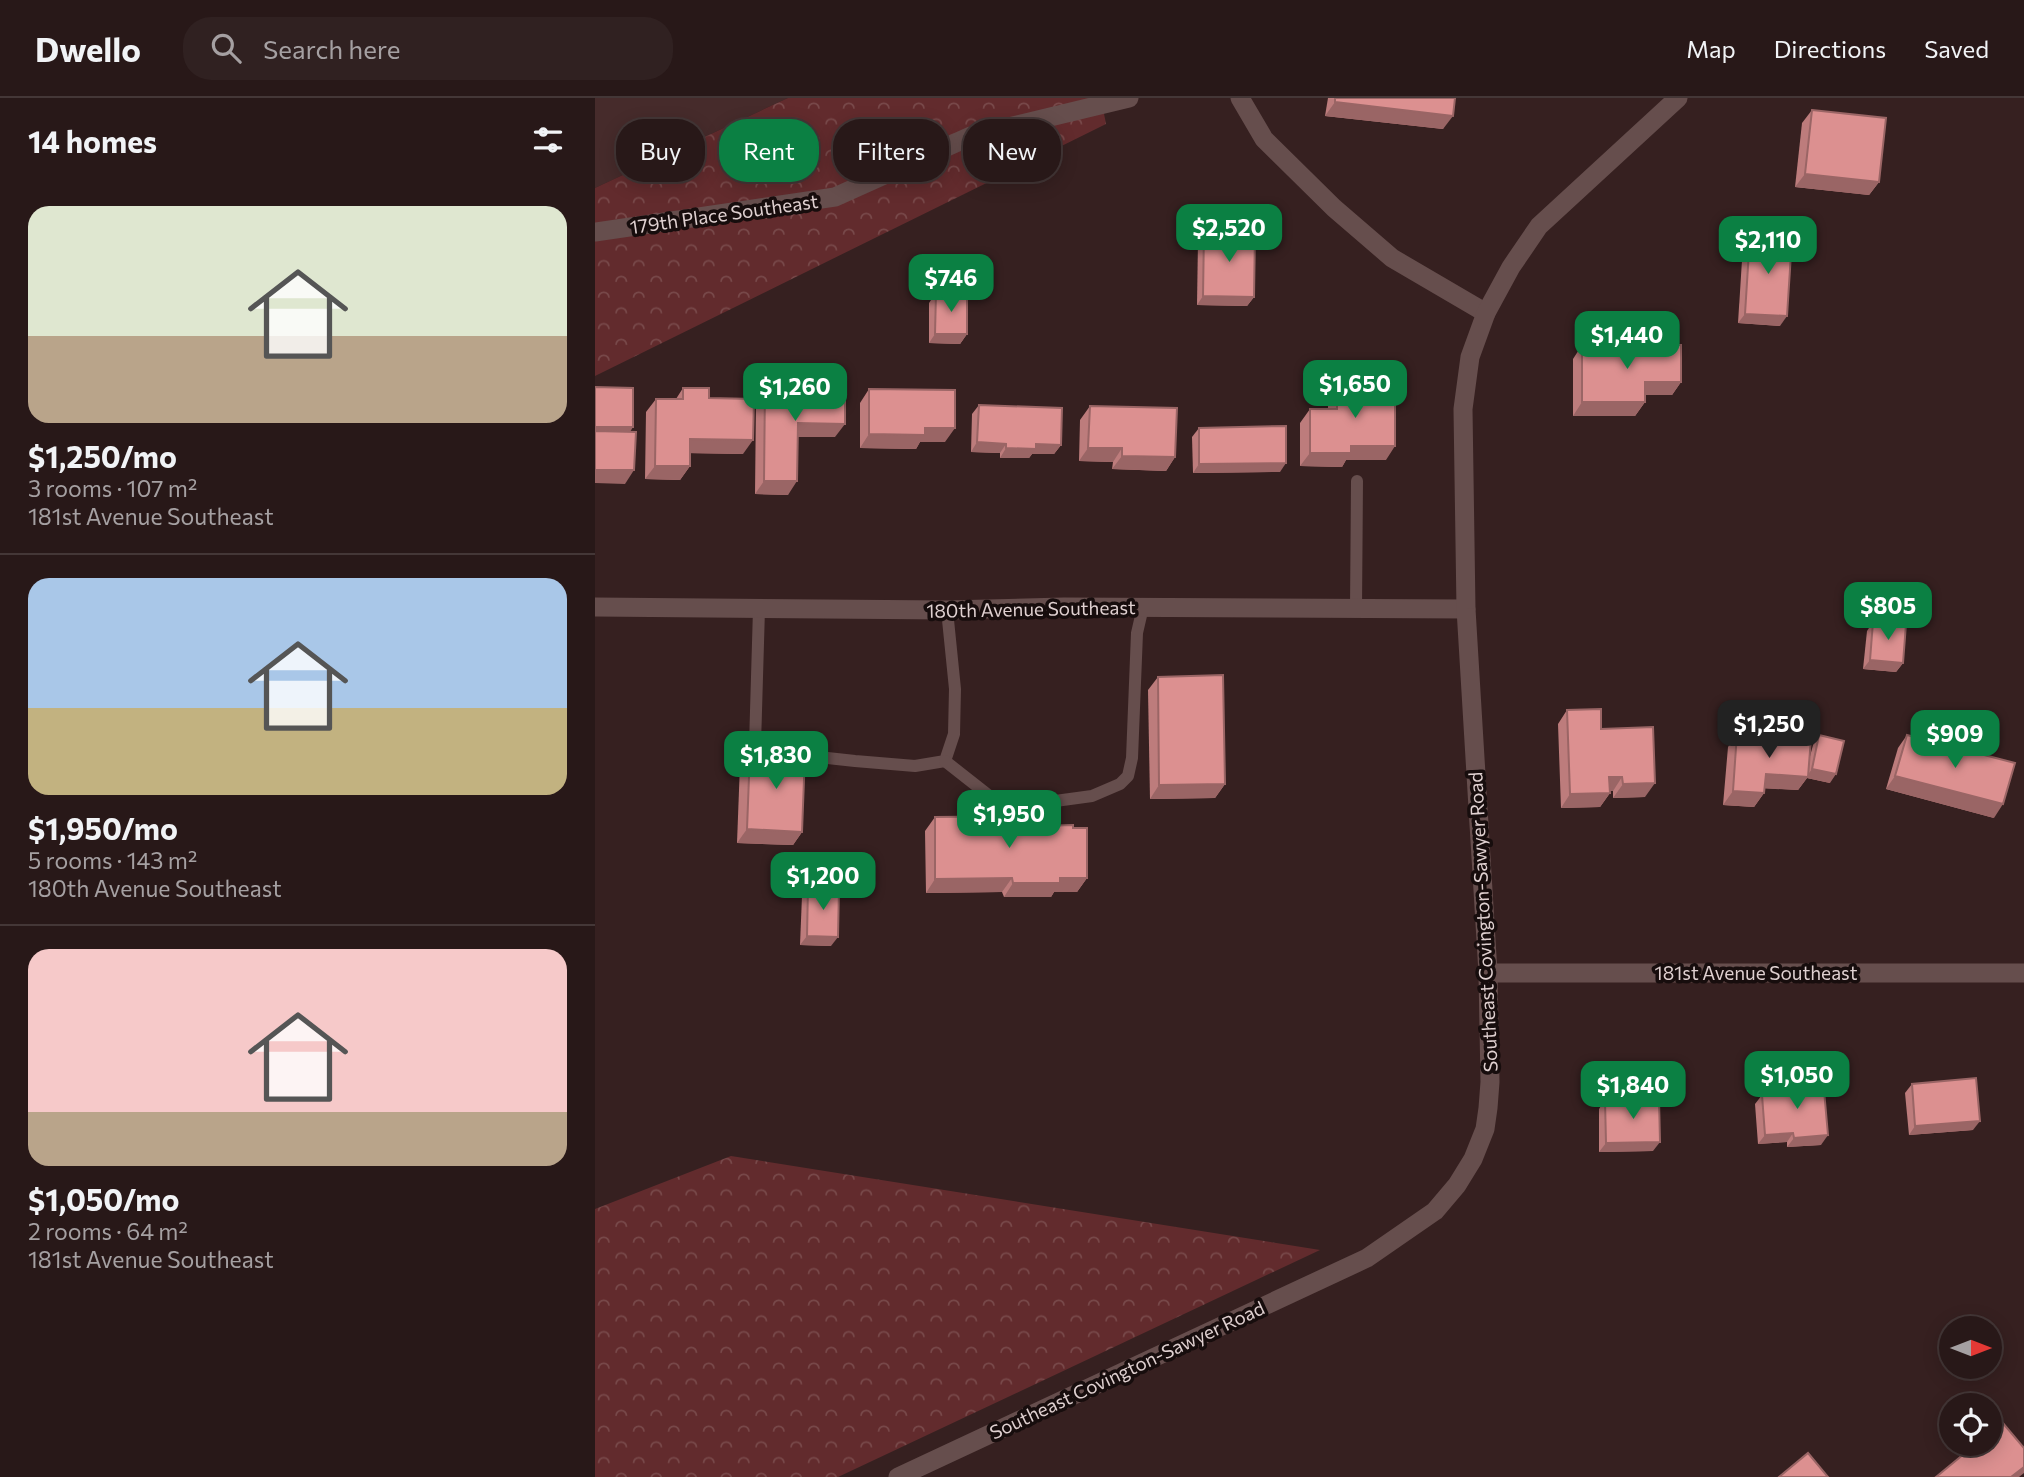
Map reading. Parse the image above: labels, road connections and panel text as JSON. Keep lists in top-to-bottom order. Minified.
{"streets":{"street":["179th Place Southeast","180th Avenue Southeast","Southeast Covington-Sawyer Road","181st Avenue Southeast"]},"crossings":[["180th Avenue Southeast","Southeast Covington-Sawyer Road"],["Southeast Covington-Sawyer Road","181st Avenue Southeast"]],"north":"right","page":{"header":"Dwello","search":"Search here","nav":["Map","Directions","Saved"],"heading":"14 homes","chip":["Buy","Rent","Filters","New"],"list":[{"name":"$1,250/mo","note":"3 rooms · 107 m² · 181st Avenue Southeast"},{"name":"$1,950/mo","note":"5 rooms · 143 m² · 180th Avenue Southeast"},{"name":"$1,050/mo","note":"2 rooms · 64 m² · 181st Avenue Southeast"}],"price":["$2,520","$2,110","$746","$1,440","$1,650","$1,260","$805","$1,250","$909","$1,830","$1,950","$1,200","$1,050","$1,840"]}}
